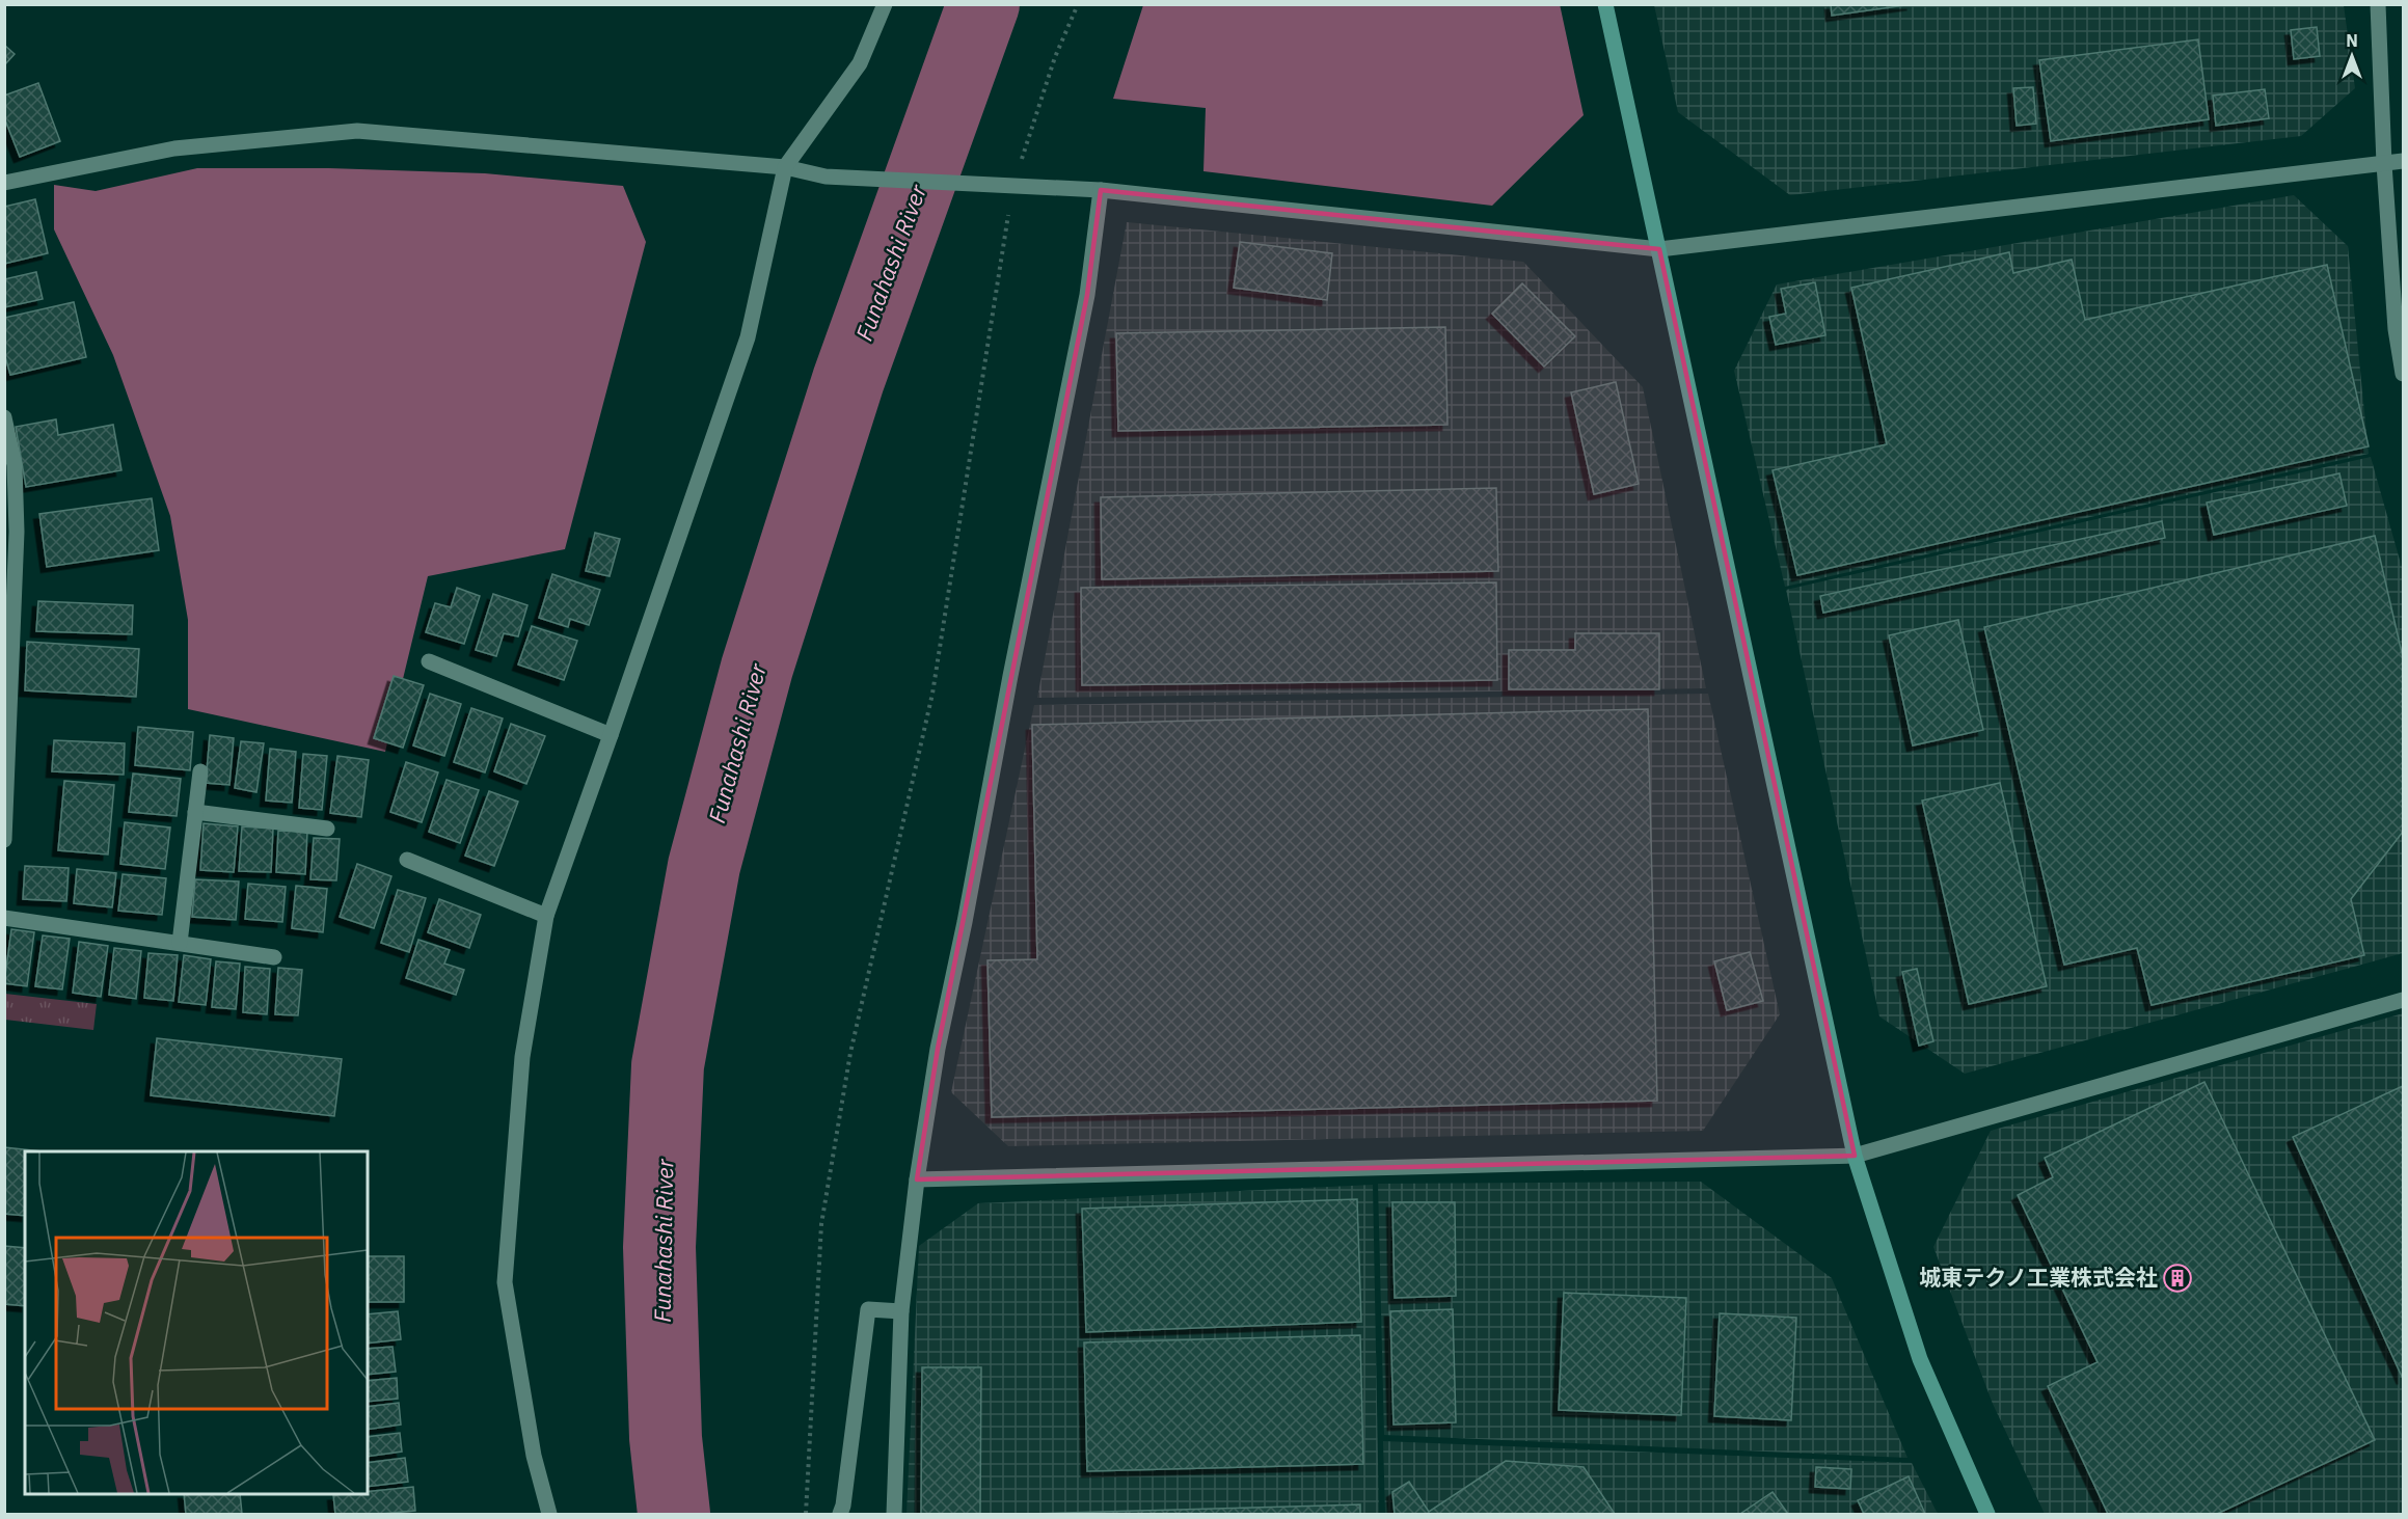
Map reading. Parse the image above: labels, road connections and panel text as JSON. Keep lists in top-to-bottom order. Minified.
{"water":["Funahashi River"],"places":{"building":["城東テクノ工業株式会社"]},"north":"top"}
